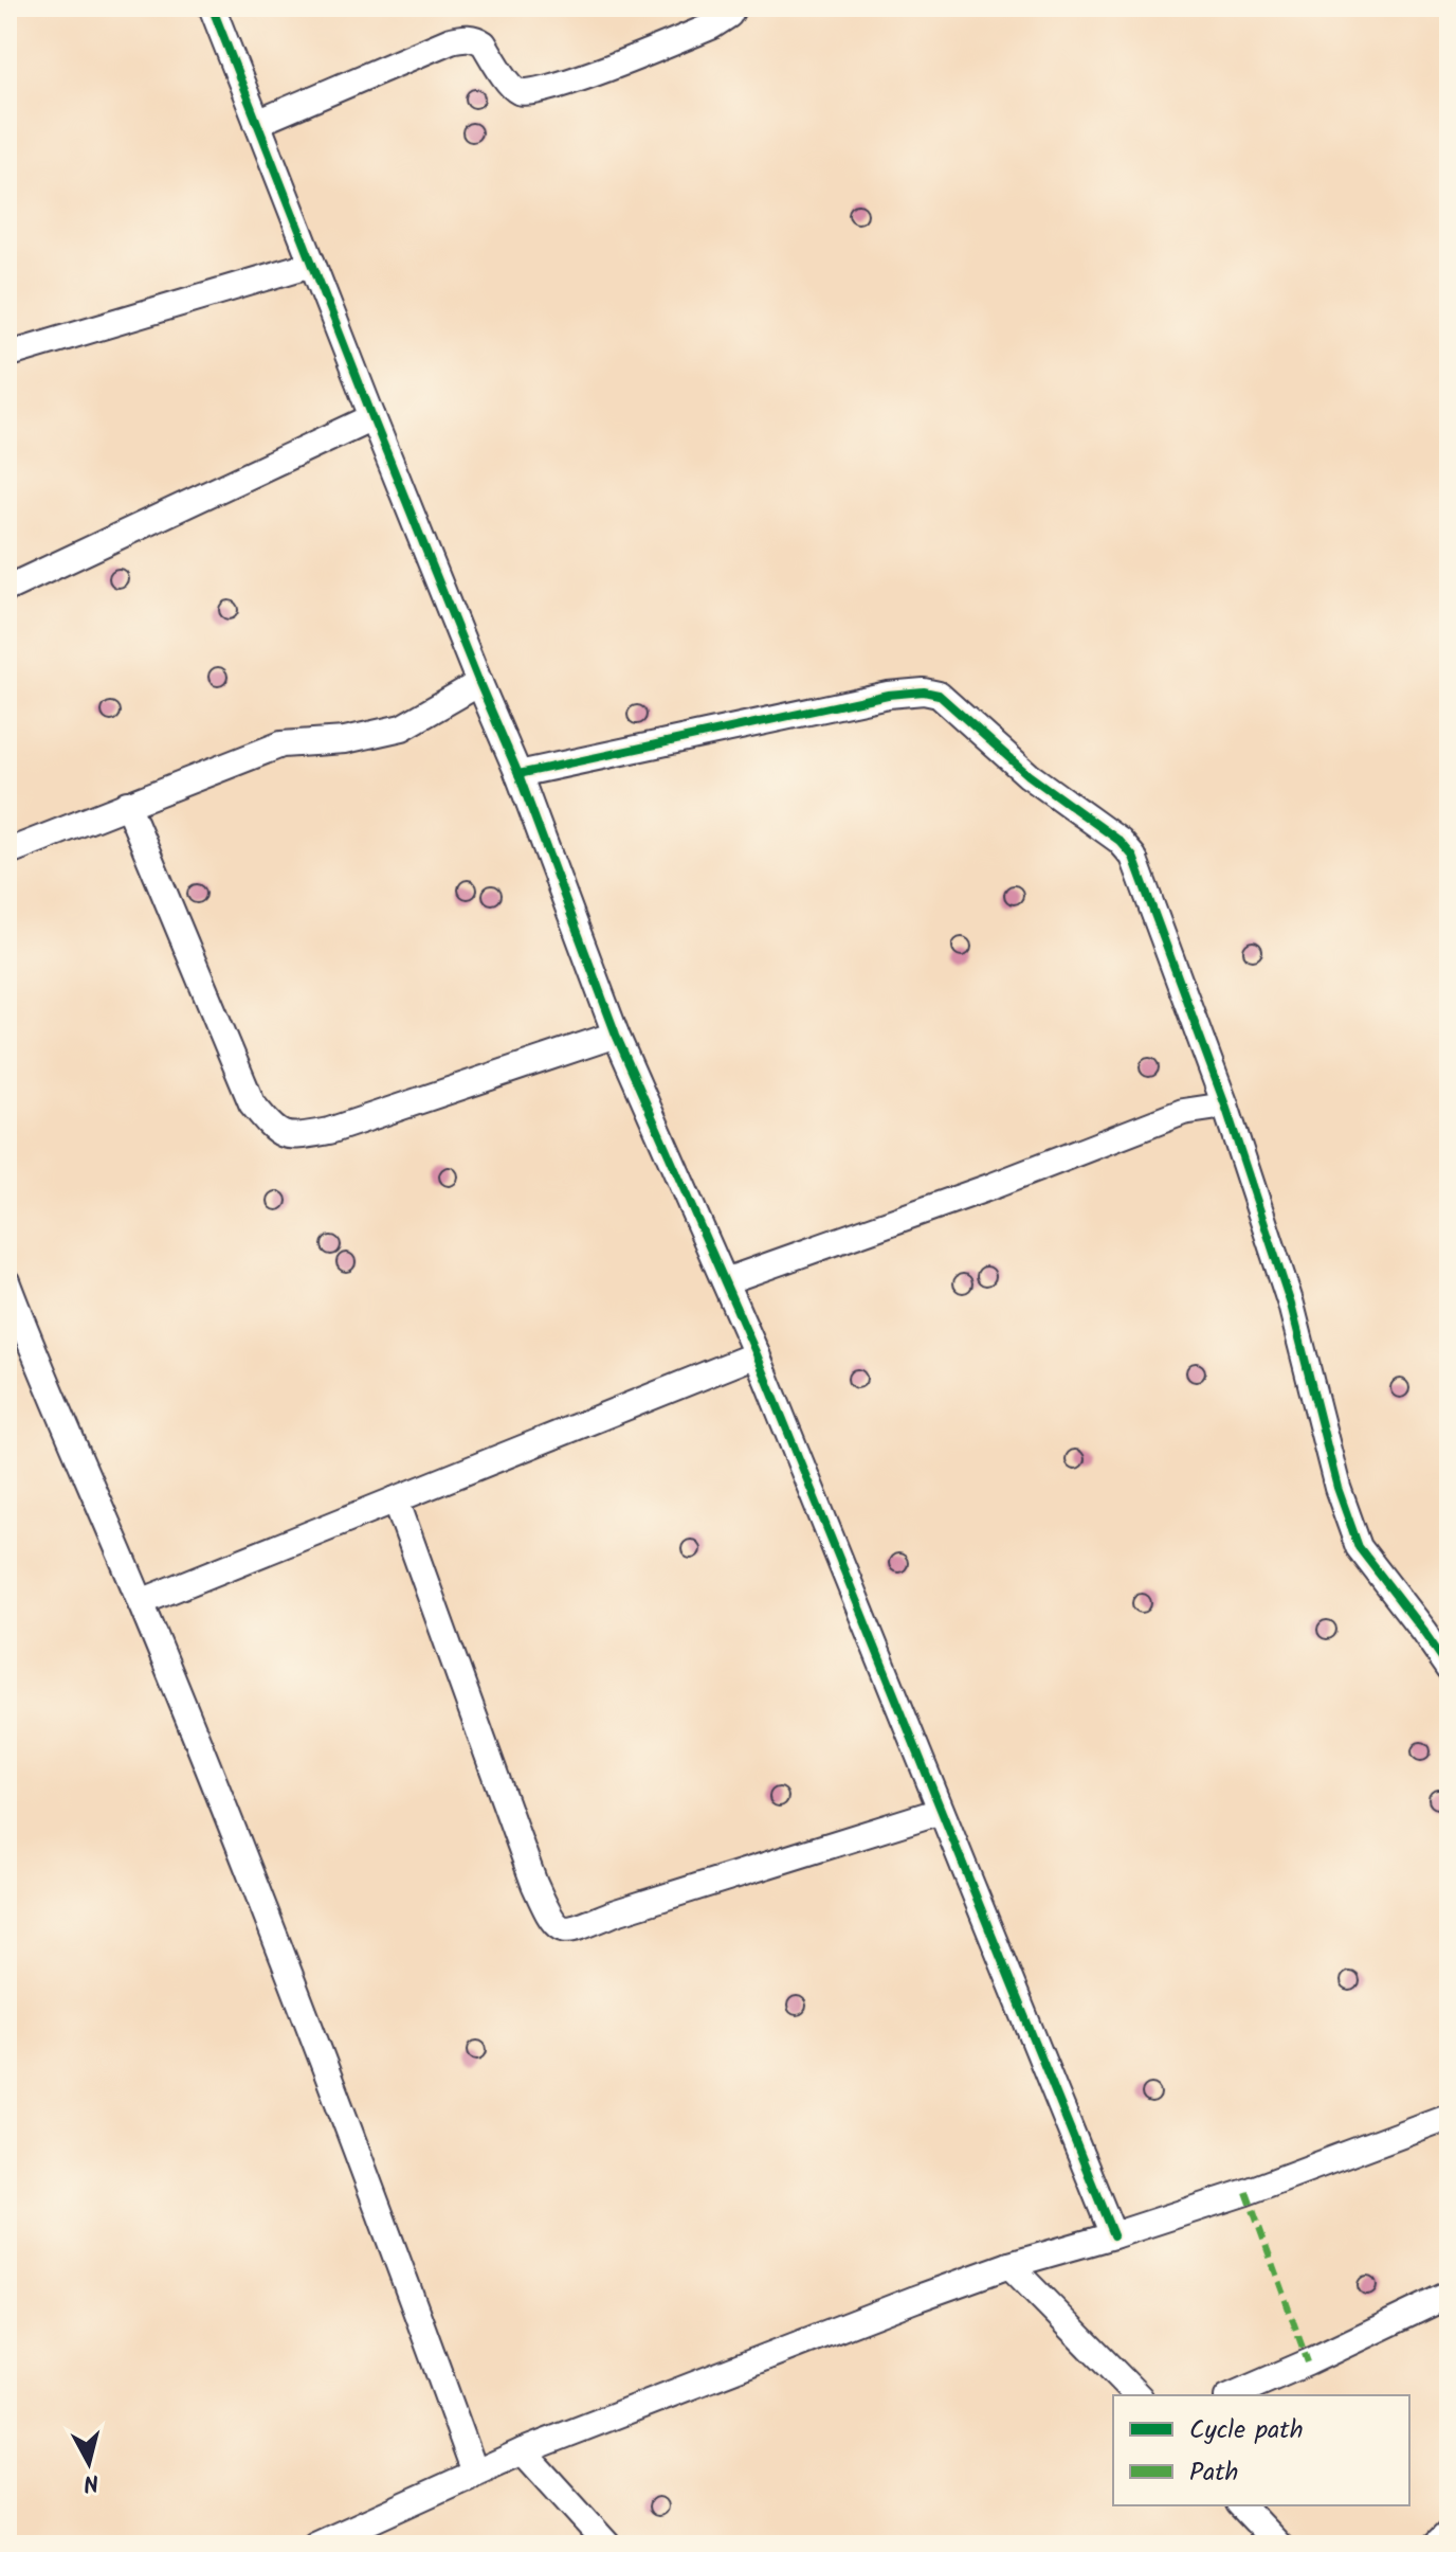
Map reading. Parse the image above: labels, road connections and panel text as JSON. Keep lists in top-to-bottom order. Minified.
{"legend":["Cycle path","Path"],"north":"bottom"}
